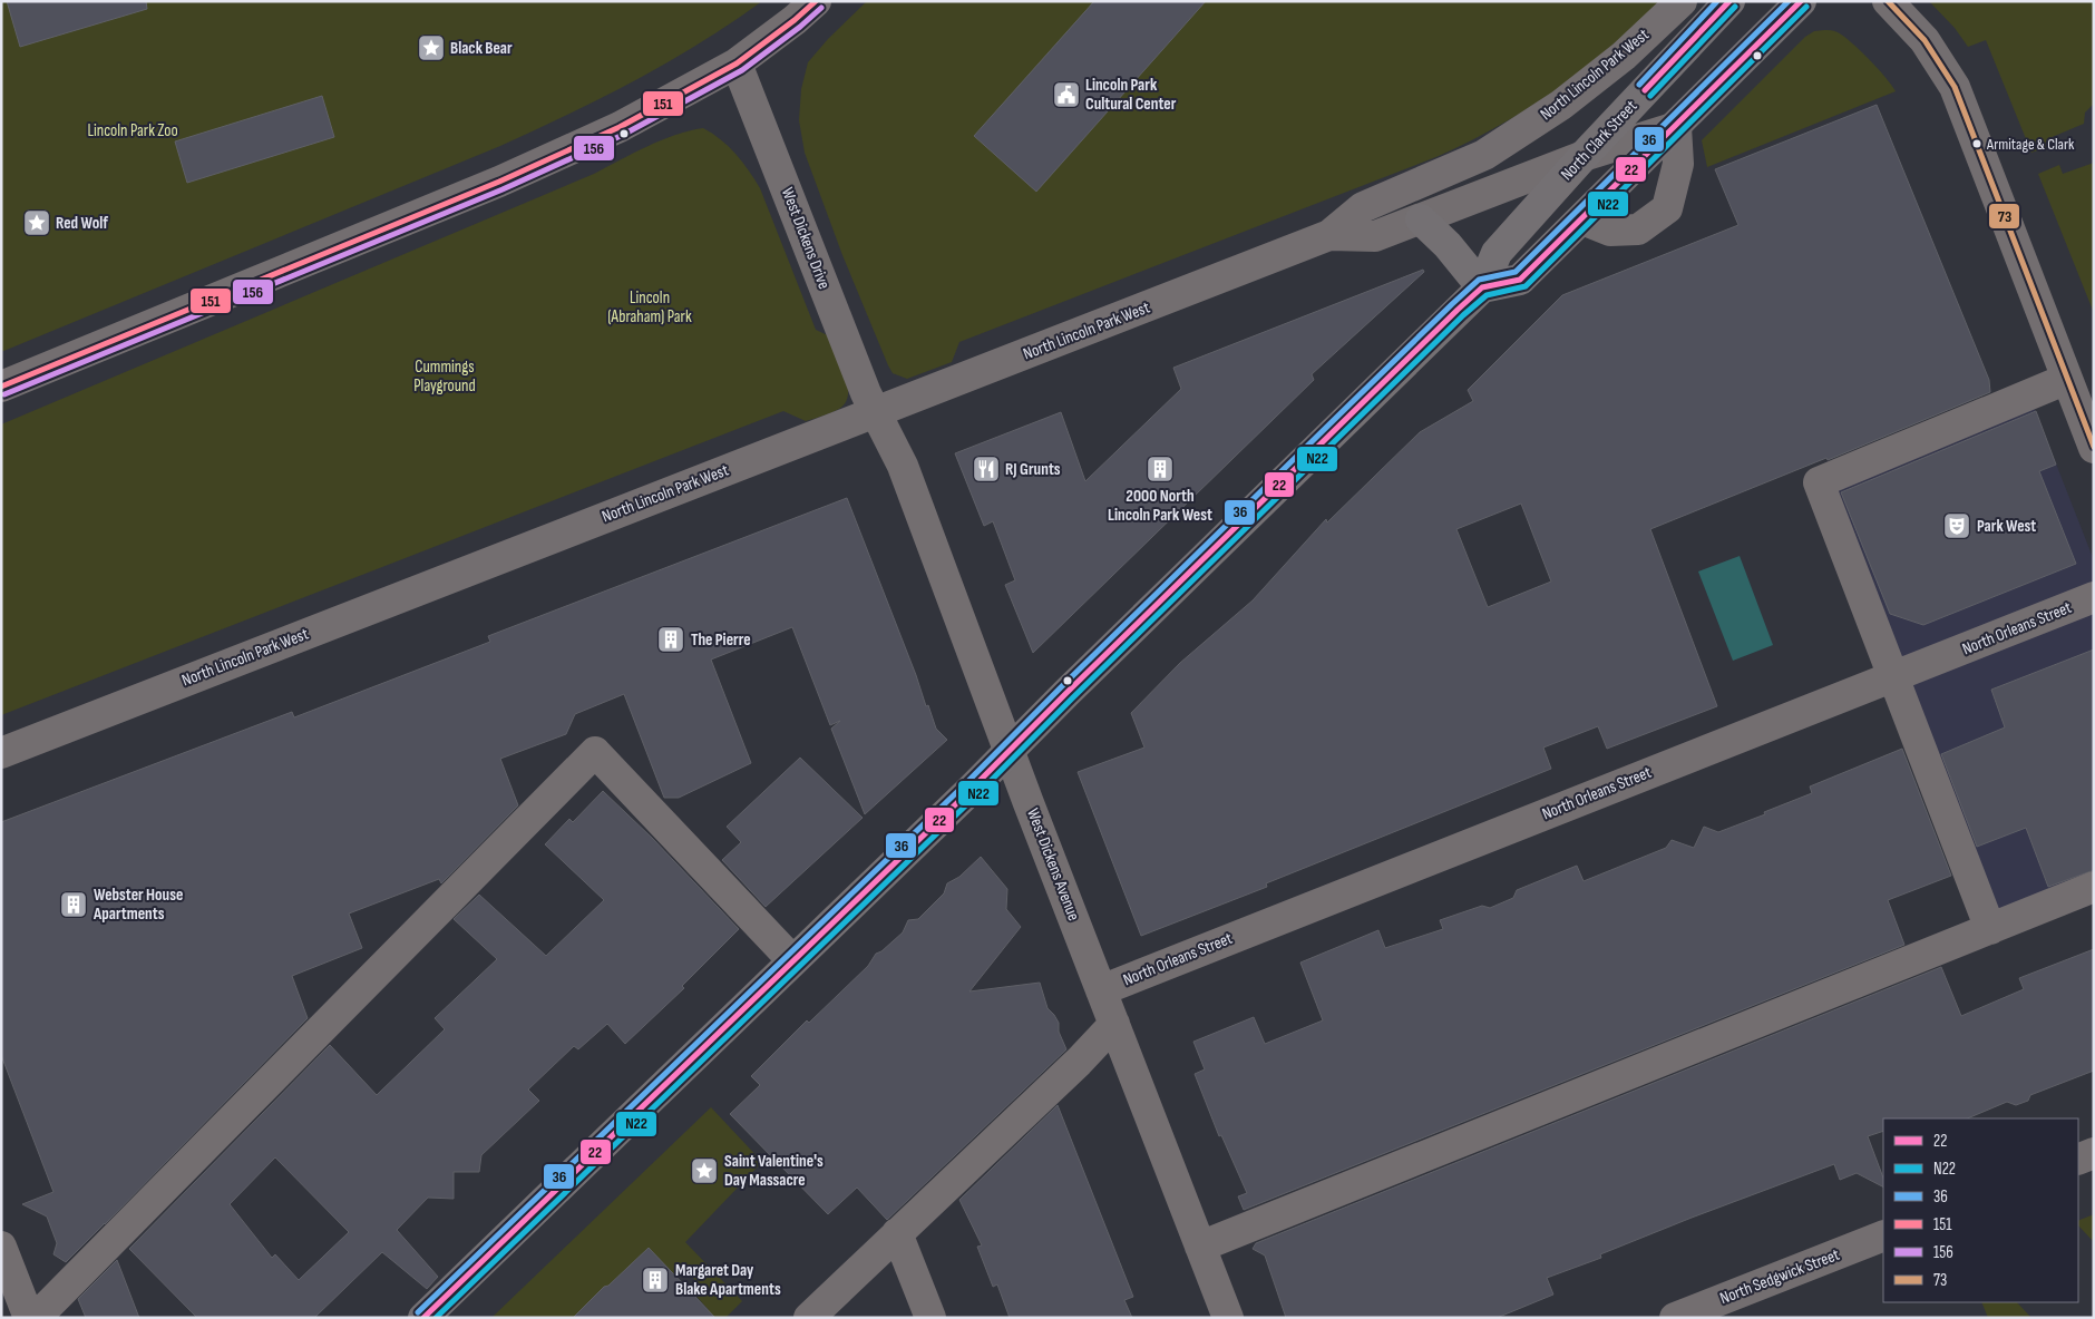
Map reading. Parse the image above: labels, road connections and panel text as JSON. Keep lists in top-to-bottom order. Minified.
{"streets":{"main road":["North Clark Street"],"street":["North Lincoln Park West","West Dickens Drive","North Orleans Street","West Dickens Avenue","North Sedgwick Street"]},"crossings":[["North Lincoln Park West","North Clark Street"],["North Lincoln Park West","West Dickens Drive"],["North Lincoln Park West","West Dickens Avenue"],["North Clark Street","West Dickens Avenue"],["West Dickens Drive","West Dickens Avenue"],["North Orleans Street","West Dickens Avenue"]],"parks":["Lincoln Park Zoo","Lincoln (Abraham) Park","Cummings Playground"],"places":{"place":["Black Bear","Red Wolf","Saint Valentine's Day Massacre"],"public building":["Lincoln Park Cultural Center"],"other":["Armitage & Clark"],"restaurant":["RJ Grunts"],"building":["2000 North Lincoln Park West","The Pierre","Webster House Apartments","Margaret Day Blake Apartments"],"theatre":["Park West"]},"lines":["transit line 22","transit line 36","transit line 151","transit line 73","transit line N22","transit line 156"],"legend":["22","N22","36","151","156","73"]}
